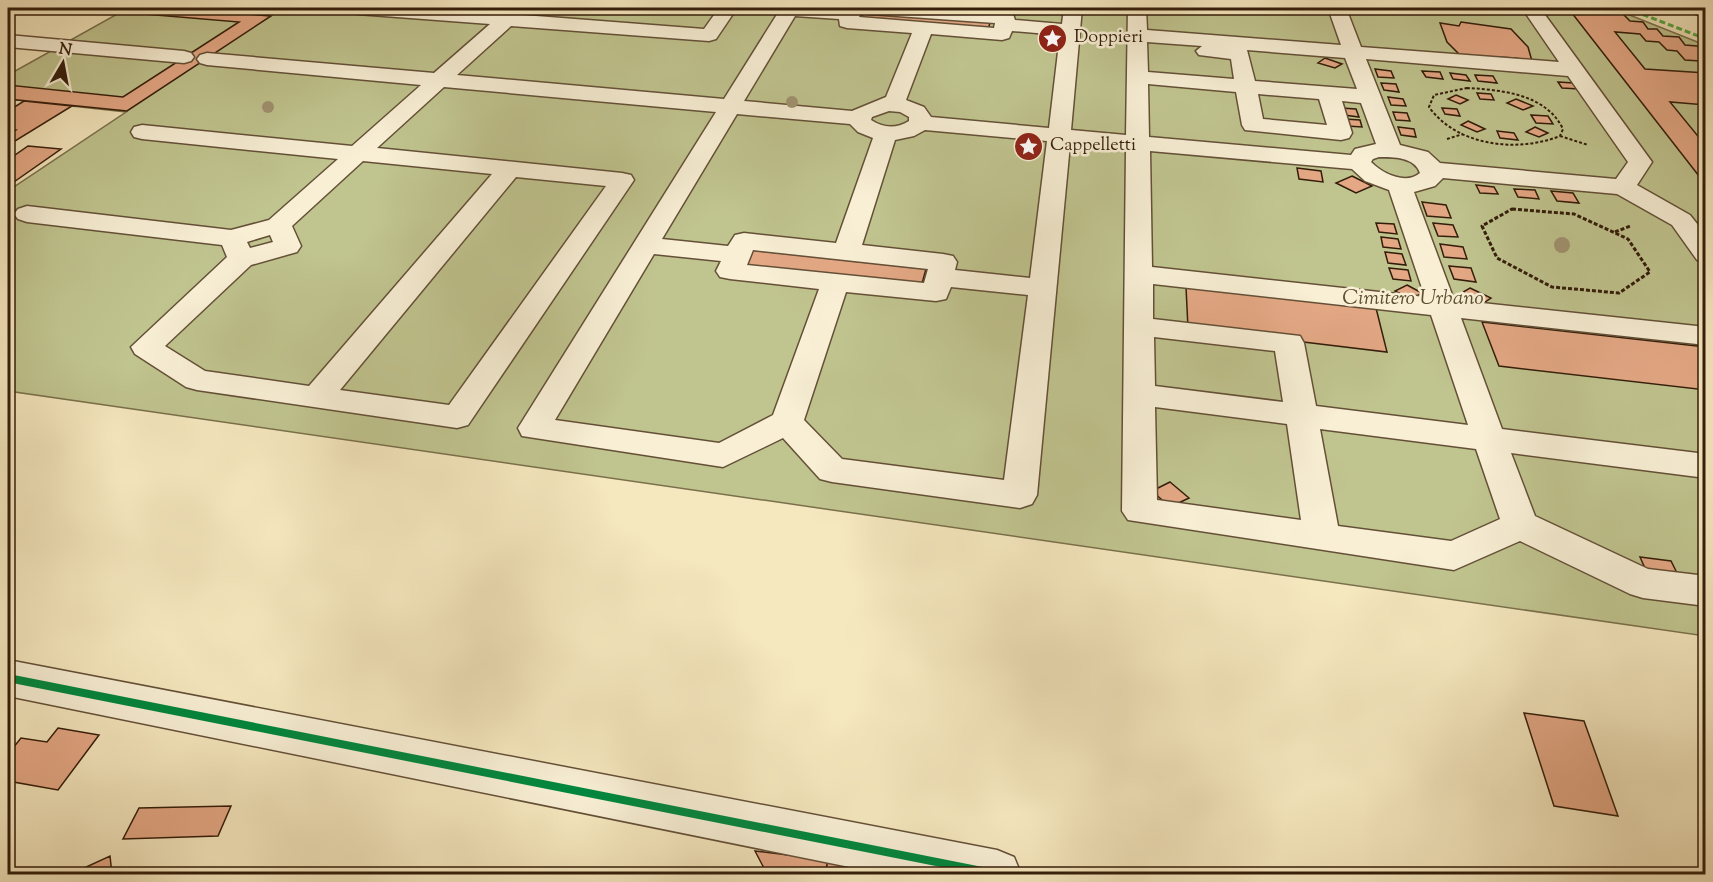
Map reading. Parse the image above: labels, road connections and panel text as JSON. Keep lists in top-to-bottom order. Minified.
{"parks":["Cimitero Urbano"],"places":{"place":["Doppieri","Cappelletti"]},"north":"top"}
